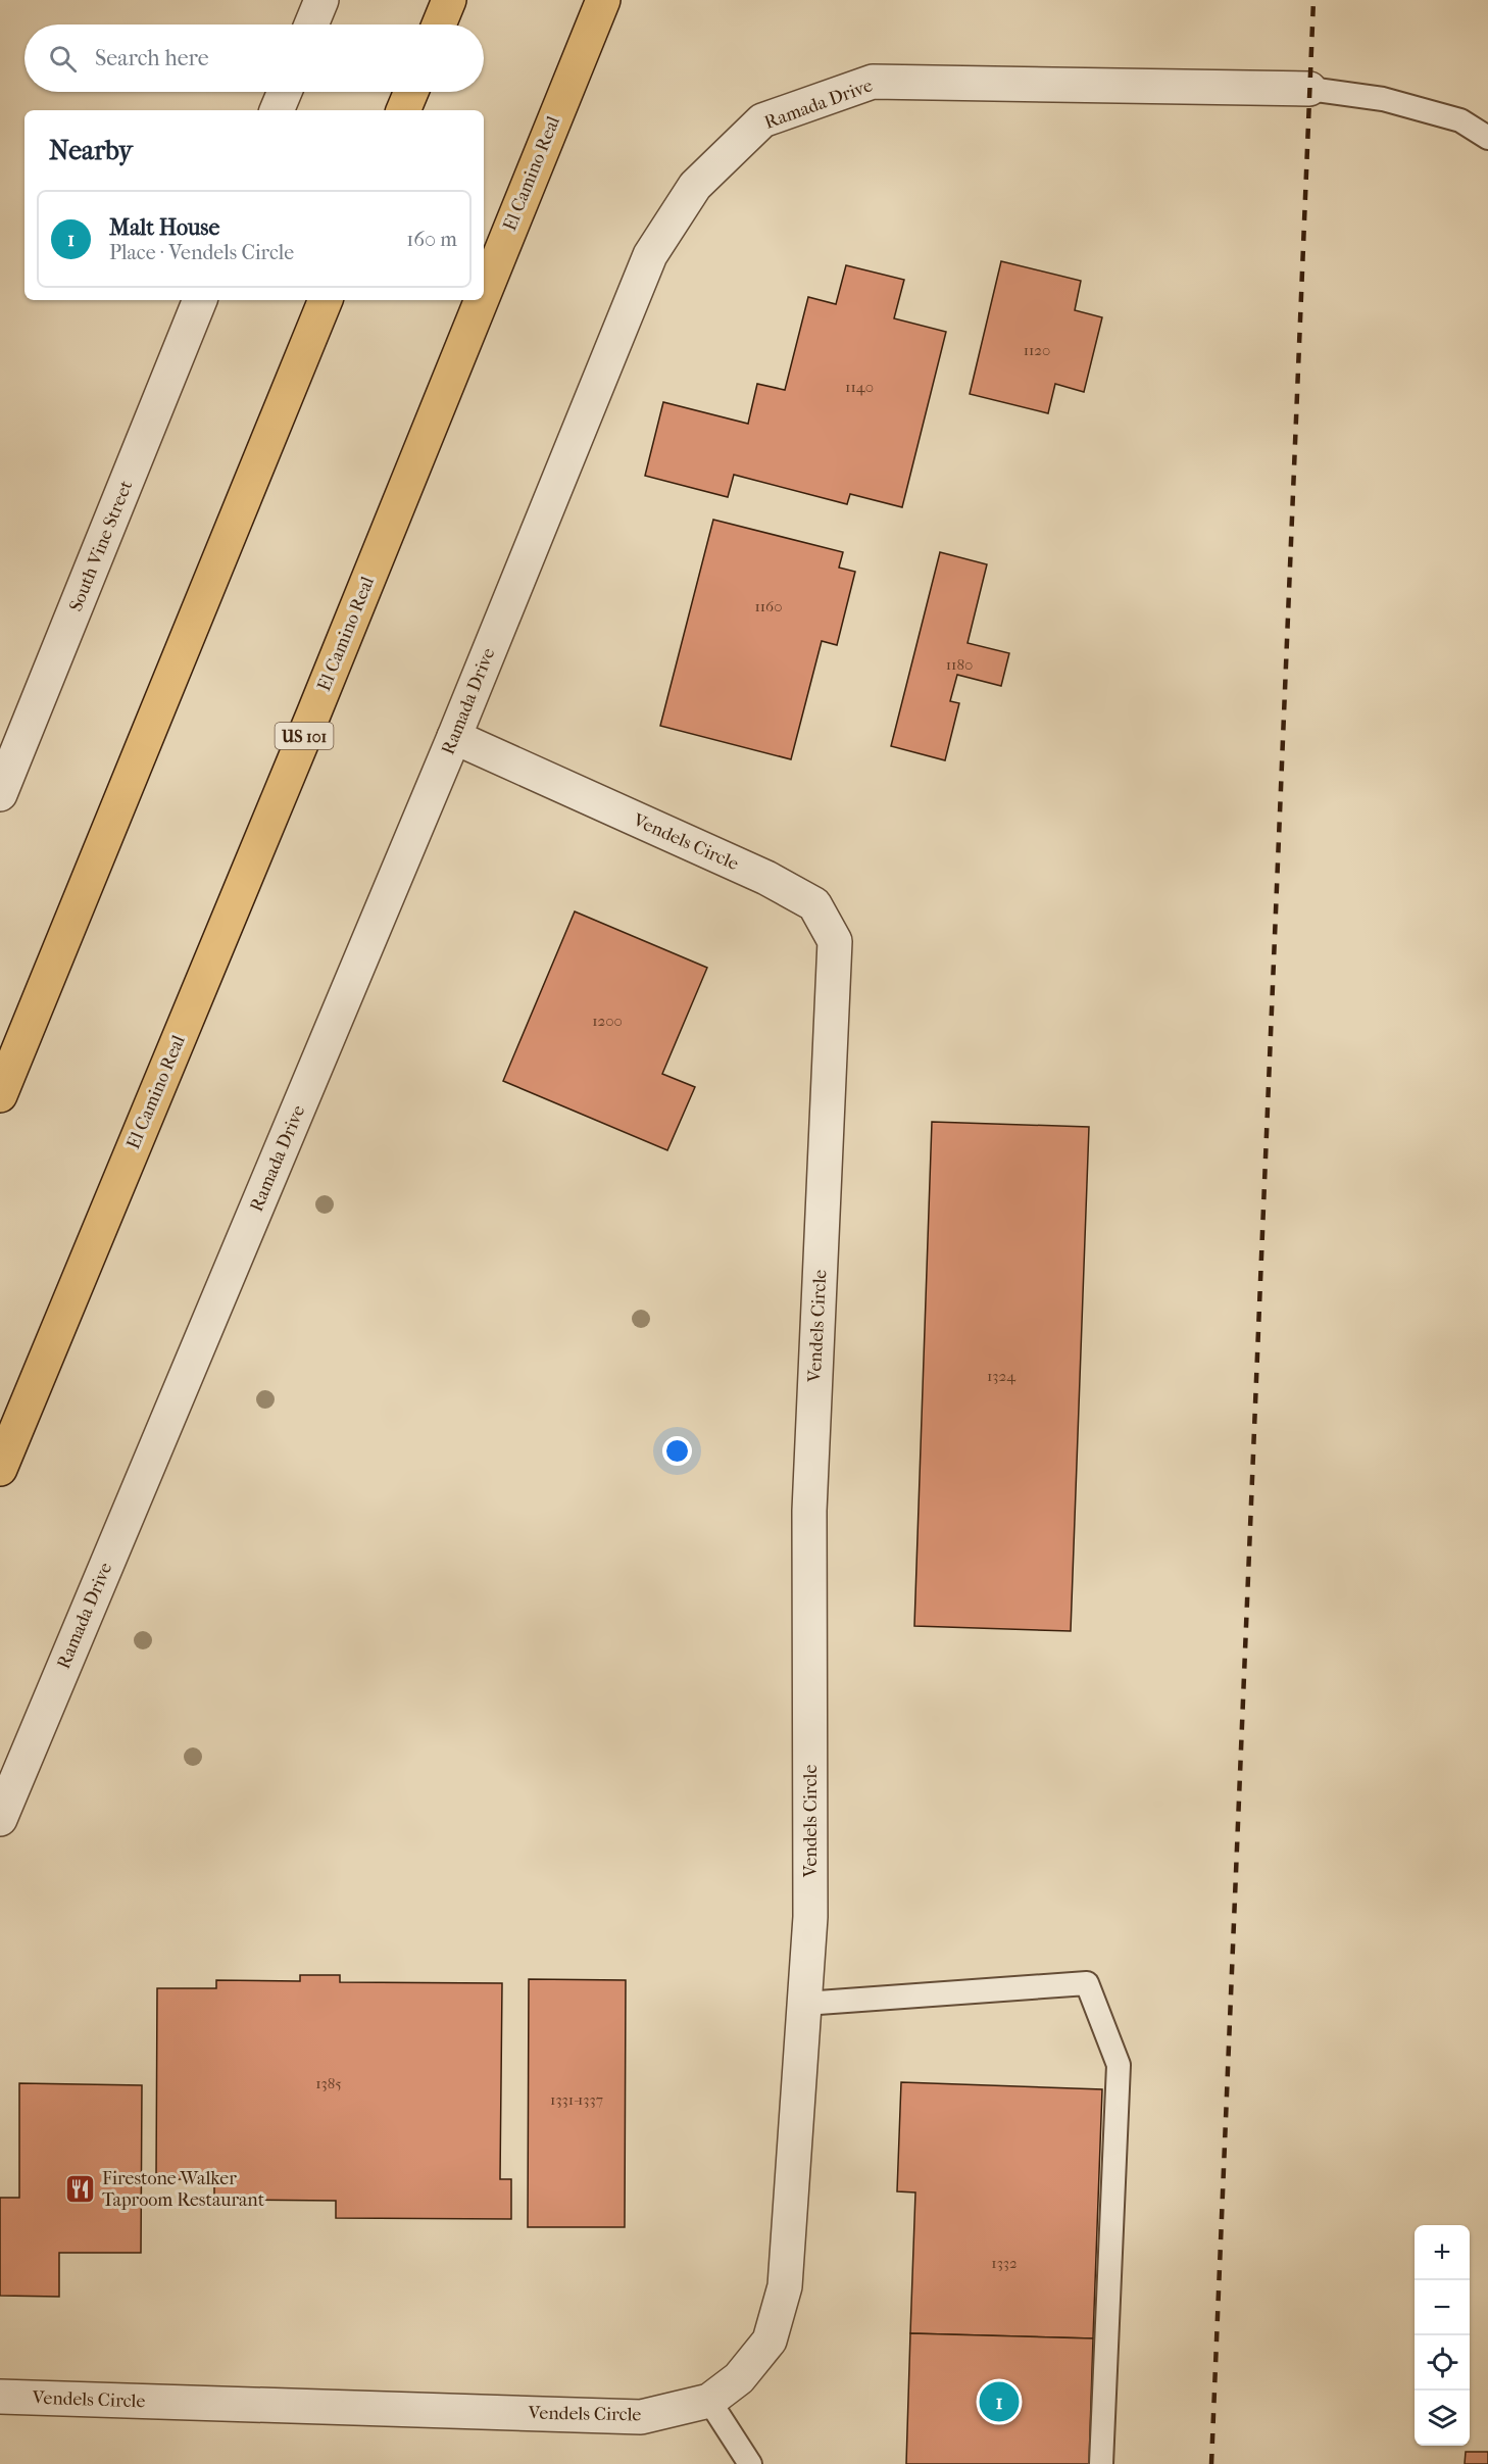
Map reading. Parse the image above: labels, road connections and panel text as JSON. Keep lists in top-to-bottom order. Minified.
{"streets":{"highway":["El Camino Real","US 101"],"street":["Ramada Drive","South Vine Street","Vendels Circle"]},"crossings":[["Ramada Drive","Vendels Circle"]],"places":{"restaurant":["Firestone Walker Taproom Restaurant"]},"house_numbers":["1120","1140","1160","1180","1200","1324","1385","1331-1337","1332"],"page":{"search":"Search here","heading":"Nearby","list":[{"mark":"1","name":"Malt House","note":"Place · Vendels Circle","value":"160 m"}],"map_buttons":["+","−"],"pins":"1"}}
